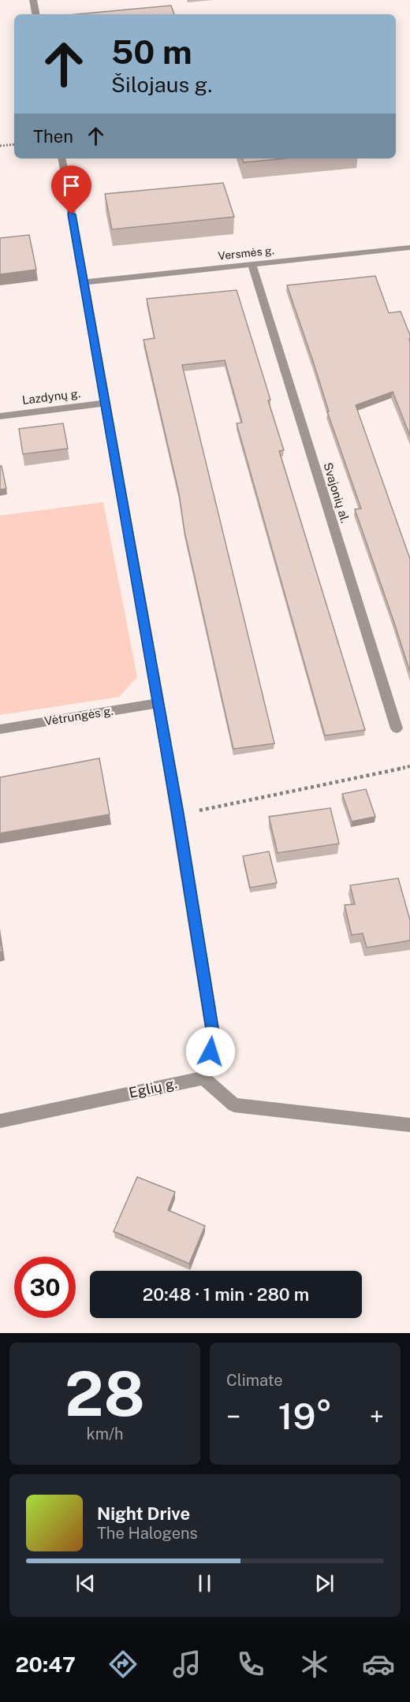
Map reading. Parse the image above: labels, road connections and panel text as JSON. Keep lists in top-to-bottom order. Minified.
{"streets":{"street":["Versmės g.","Lazdynų g.","Svajonių al.","Vėtrungės g.","Eglių g."]},"crossings":[["Versmės g.","Svajonių al."]],"page":{"turn":["50 m","Šilojaus g."],"then":"Then","limit":"30","trip":"20:48 · 1 min · 280 m","tile":[["28","km/h"],"Climate"],"heat":["−","19°","+"],"song":["Night Drive","The Halogens"],"tabs":"20:47"}}
